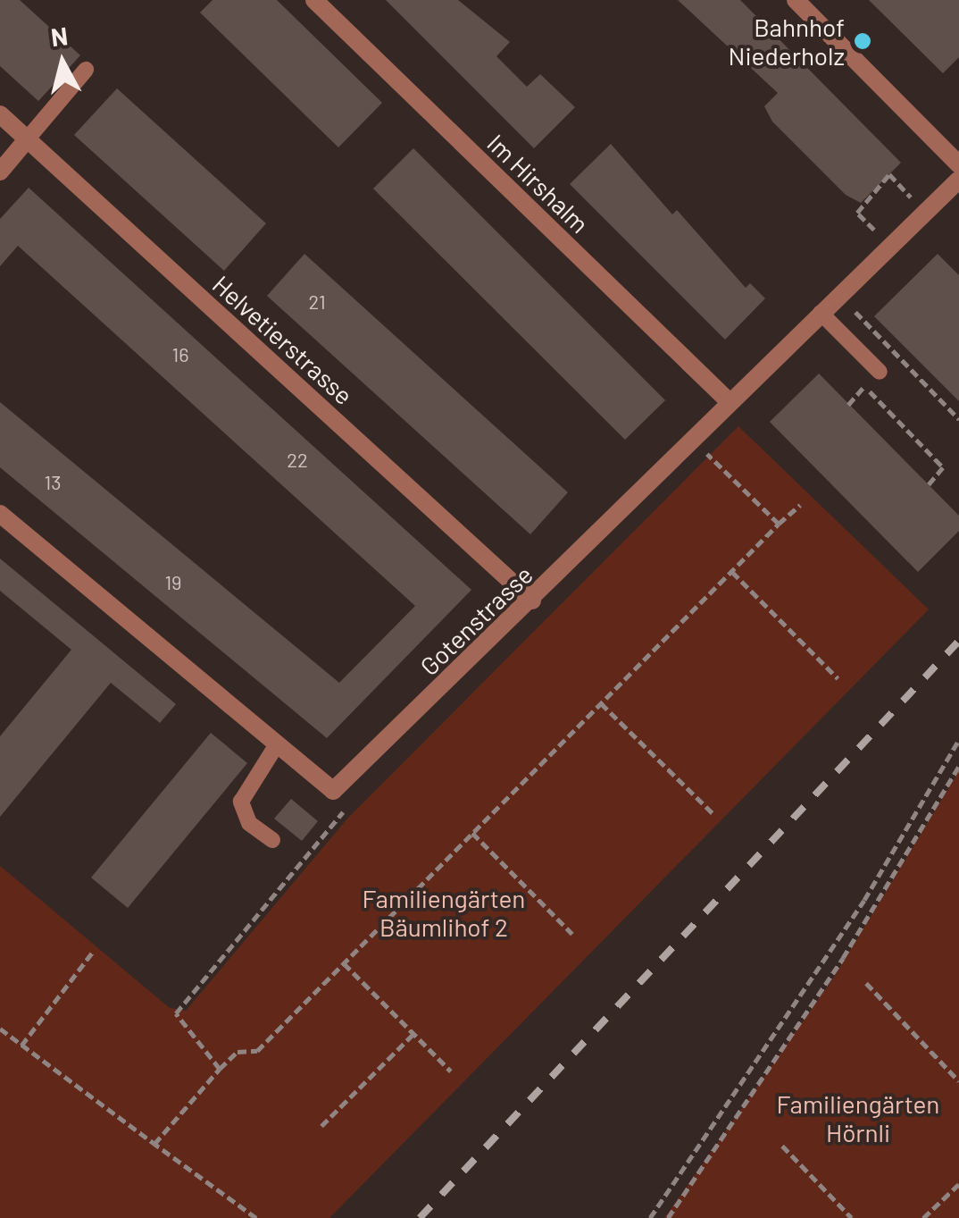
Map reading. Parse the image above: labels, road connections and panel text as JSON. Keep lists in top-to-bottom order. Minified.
{"streets":{"street":["Im Hirshalm","Helvetierstrasse","Gotenstrasse"]},"crossings":[["Im Hirshalm","Gotenstrasse"],["Helvetierstrasse","Gotenstrasse"]],"parks":["Familiengärten Bäumlihof 2","Familiengärten Hörnli"],"places":["Bahnhof Niederholz"],"house_numbers":["21","16","22","13","19"],"north":"top"}
